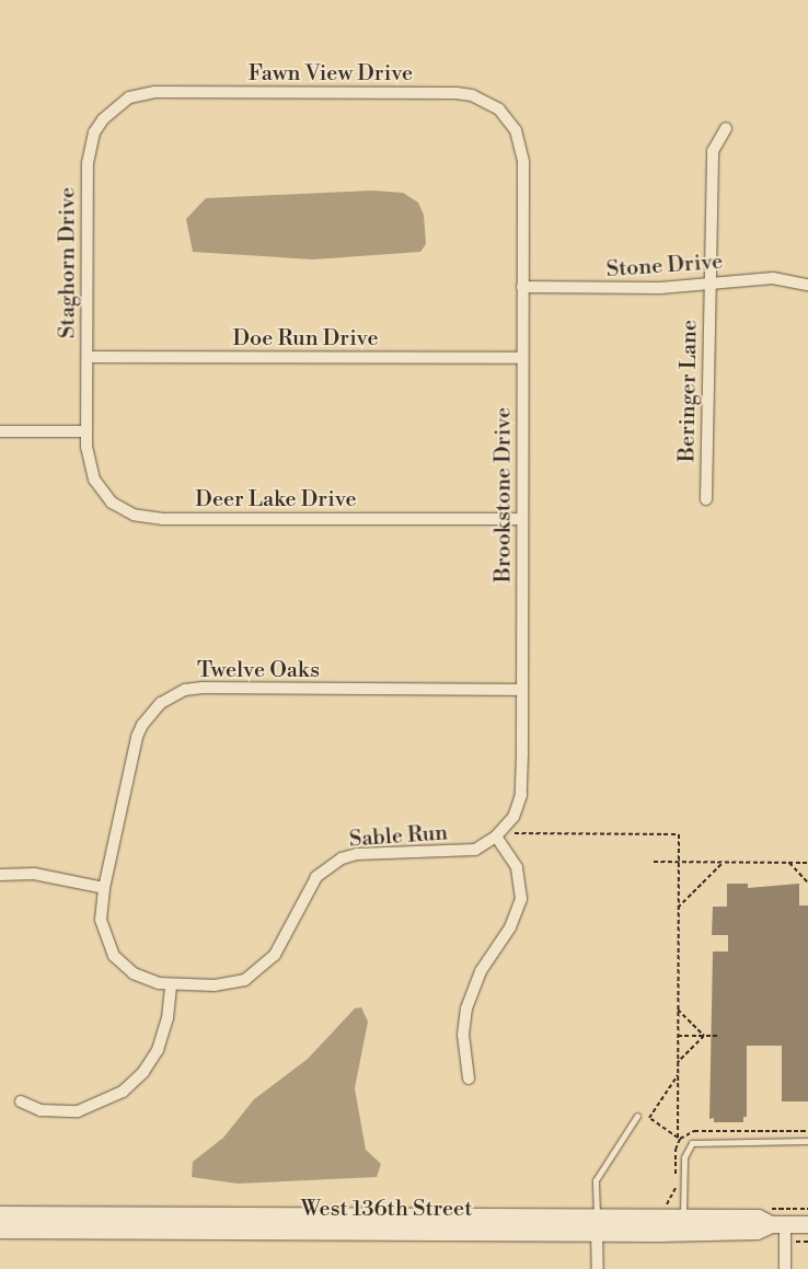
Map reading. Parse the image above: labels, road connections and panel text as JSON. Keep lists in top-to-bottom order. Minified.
{"streets":{"street":["Fawn View Drive","Staghorn Drive","Stone Drive","Doe Run Drive","Beringer Lane","Brookstone Drive","Deer Lake Drive","Twelve Oaks","Sable Run","West 136th Street"]},"crossings":[["Fawn View Drive","Staghorn Drive"],["Fawn View Drive","Brookstone Drive"],["Staghorn Drive","Doe Run Drive"],["Staghorn Drive","Deer Lake Drive"],["Stone Drive","Beringer Lane"],["Stone Drive","Brookstone Drive"],["Doe Run Drive","Brookstone Drive"],["Brookstone Drive","Deer Lake Drive"],["Brookstone Drive","Twelve Oaks"],["Brookstone Drive","Sable Run"],["Twelve Oaks","Sable Run"]]}
